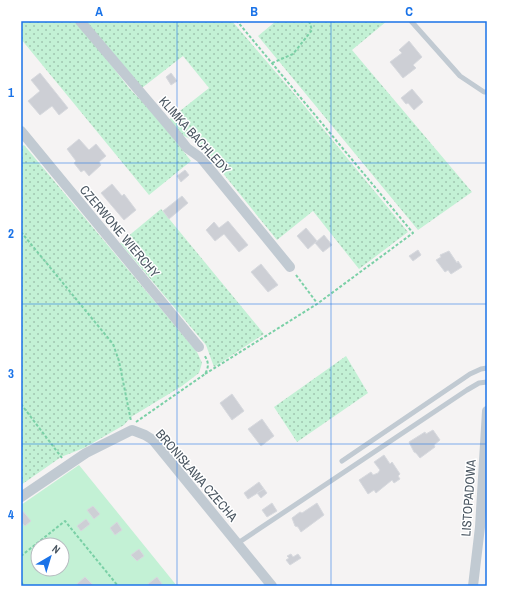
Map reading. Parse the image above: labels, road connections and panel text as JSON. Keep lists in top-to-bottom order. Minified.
{"streets":{"street":["KLIMKA BACHLEDY","CZERWONE WIERCHY","BRONISŁAWA CZECHA","LISTOPADOWA"]},"north":"top right","grid":{"columns":["A","B","C"],"rows":["1","2","3","4"]}}
